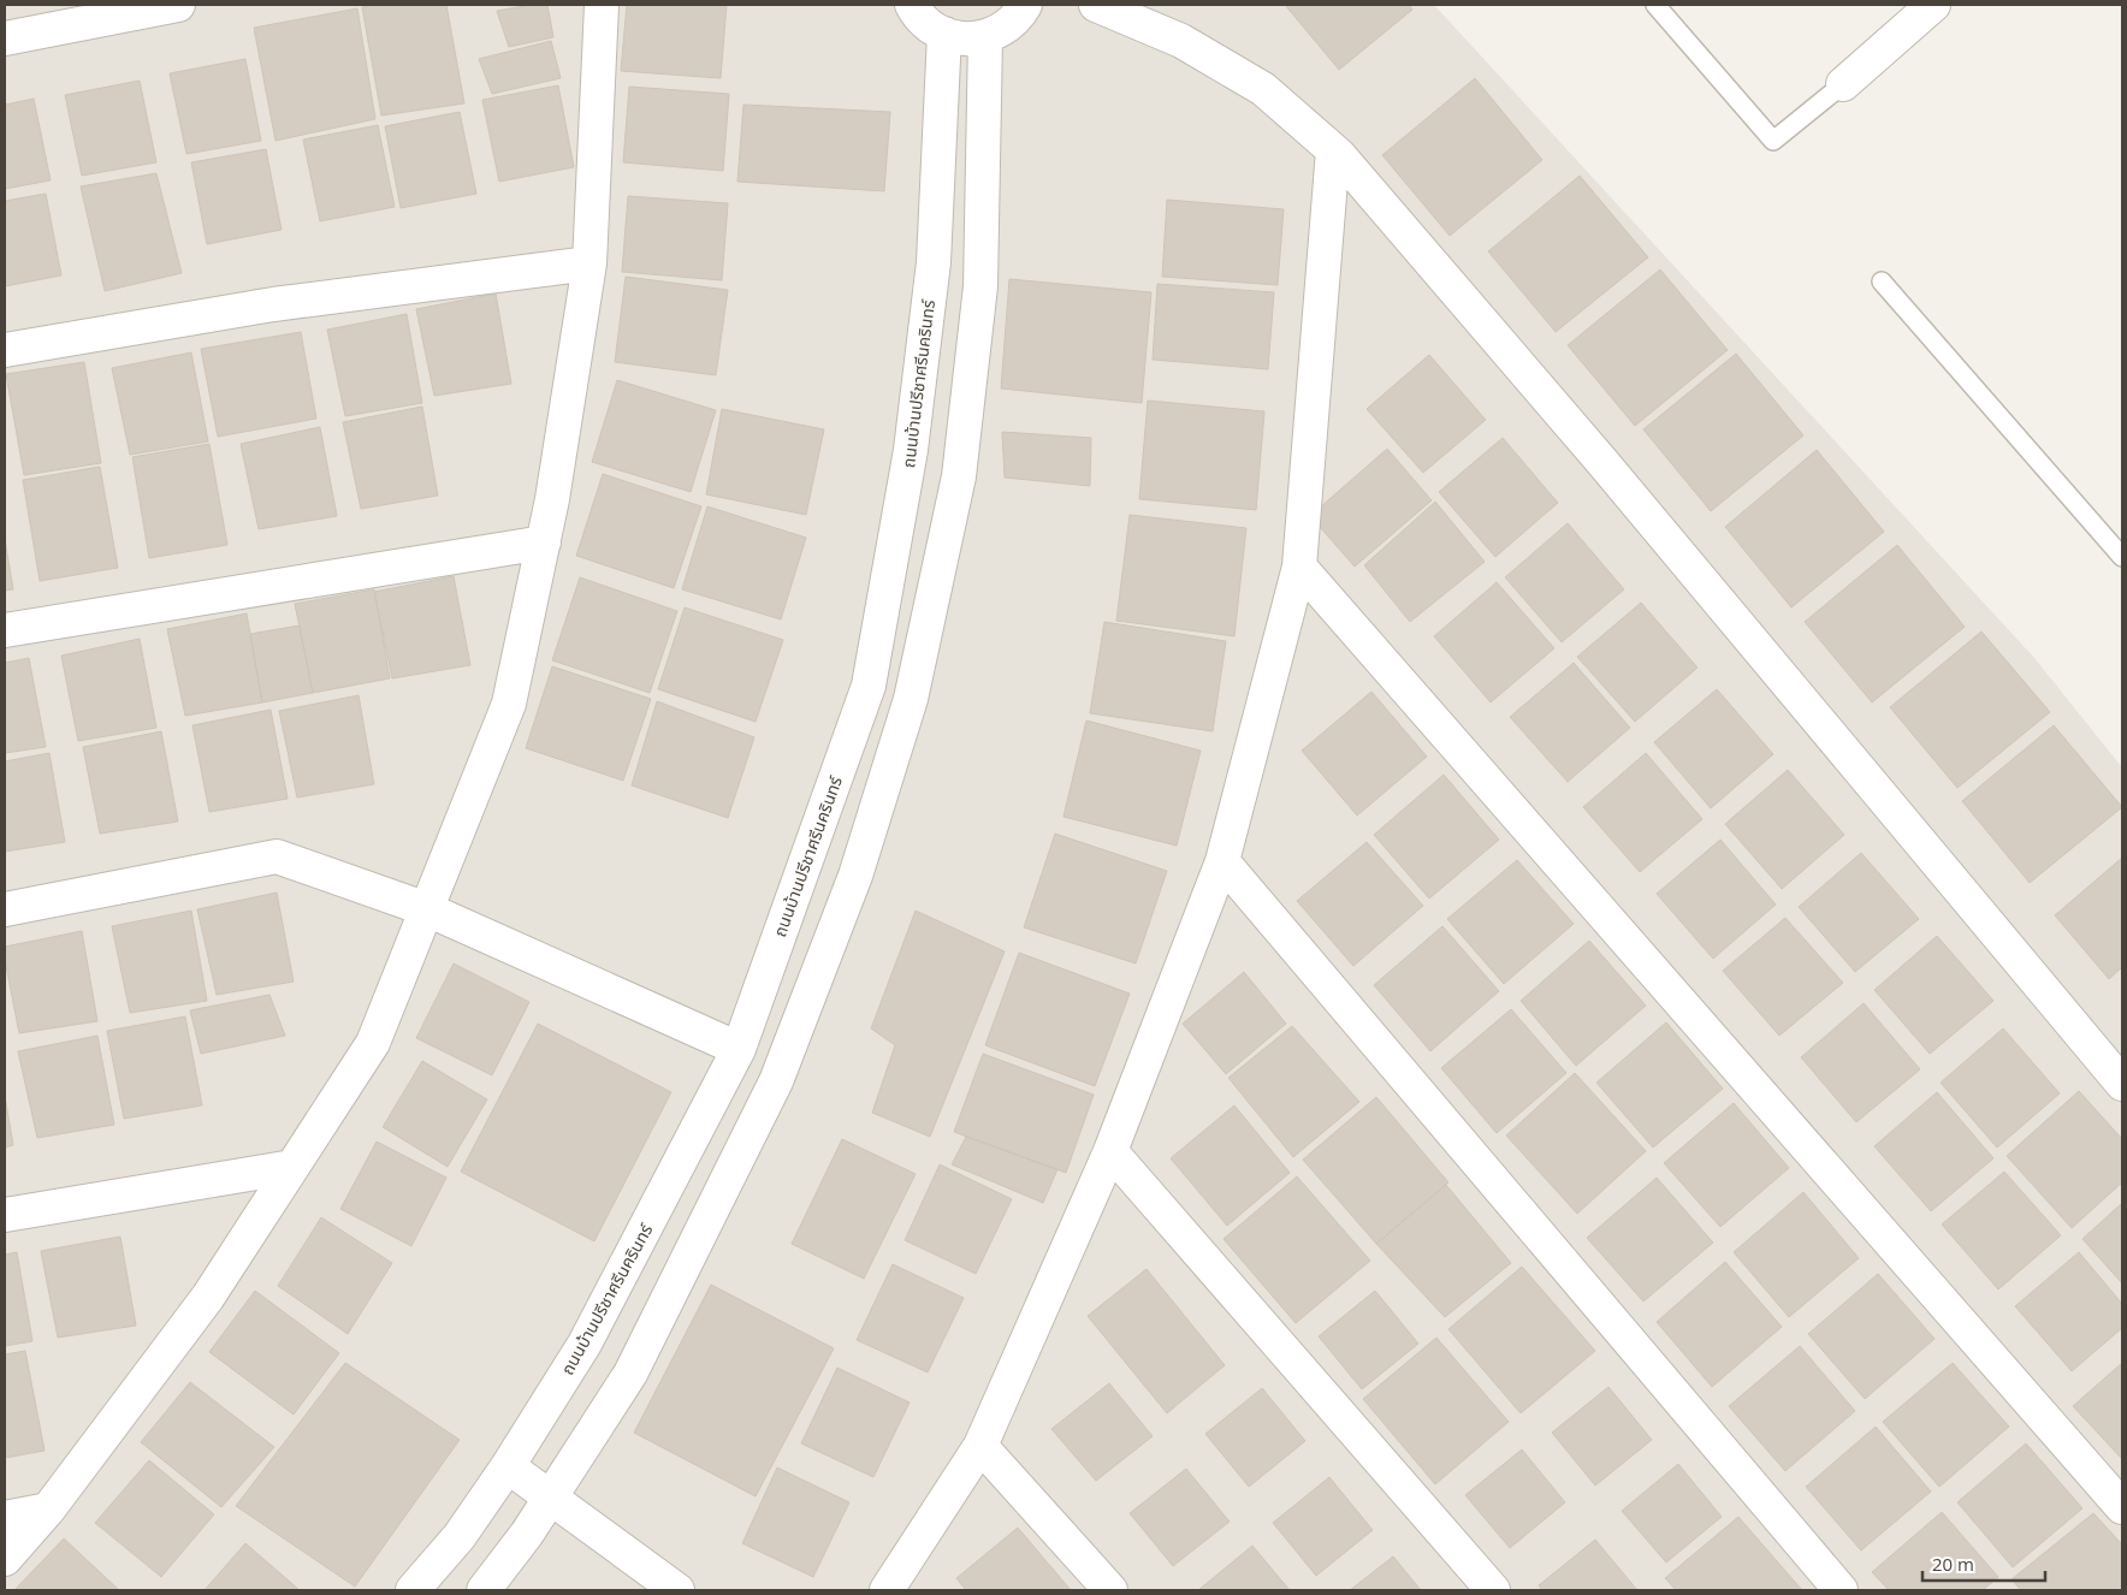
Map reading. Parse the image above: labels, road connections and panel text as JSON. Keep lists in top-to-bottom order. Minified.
{"streets":{"street":["ถนนบ้านปรีชาศรีนครินทร์"]},"scale_bar":"20 m"}
